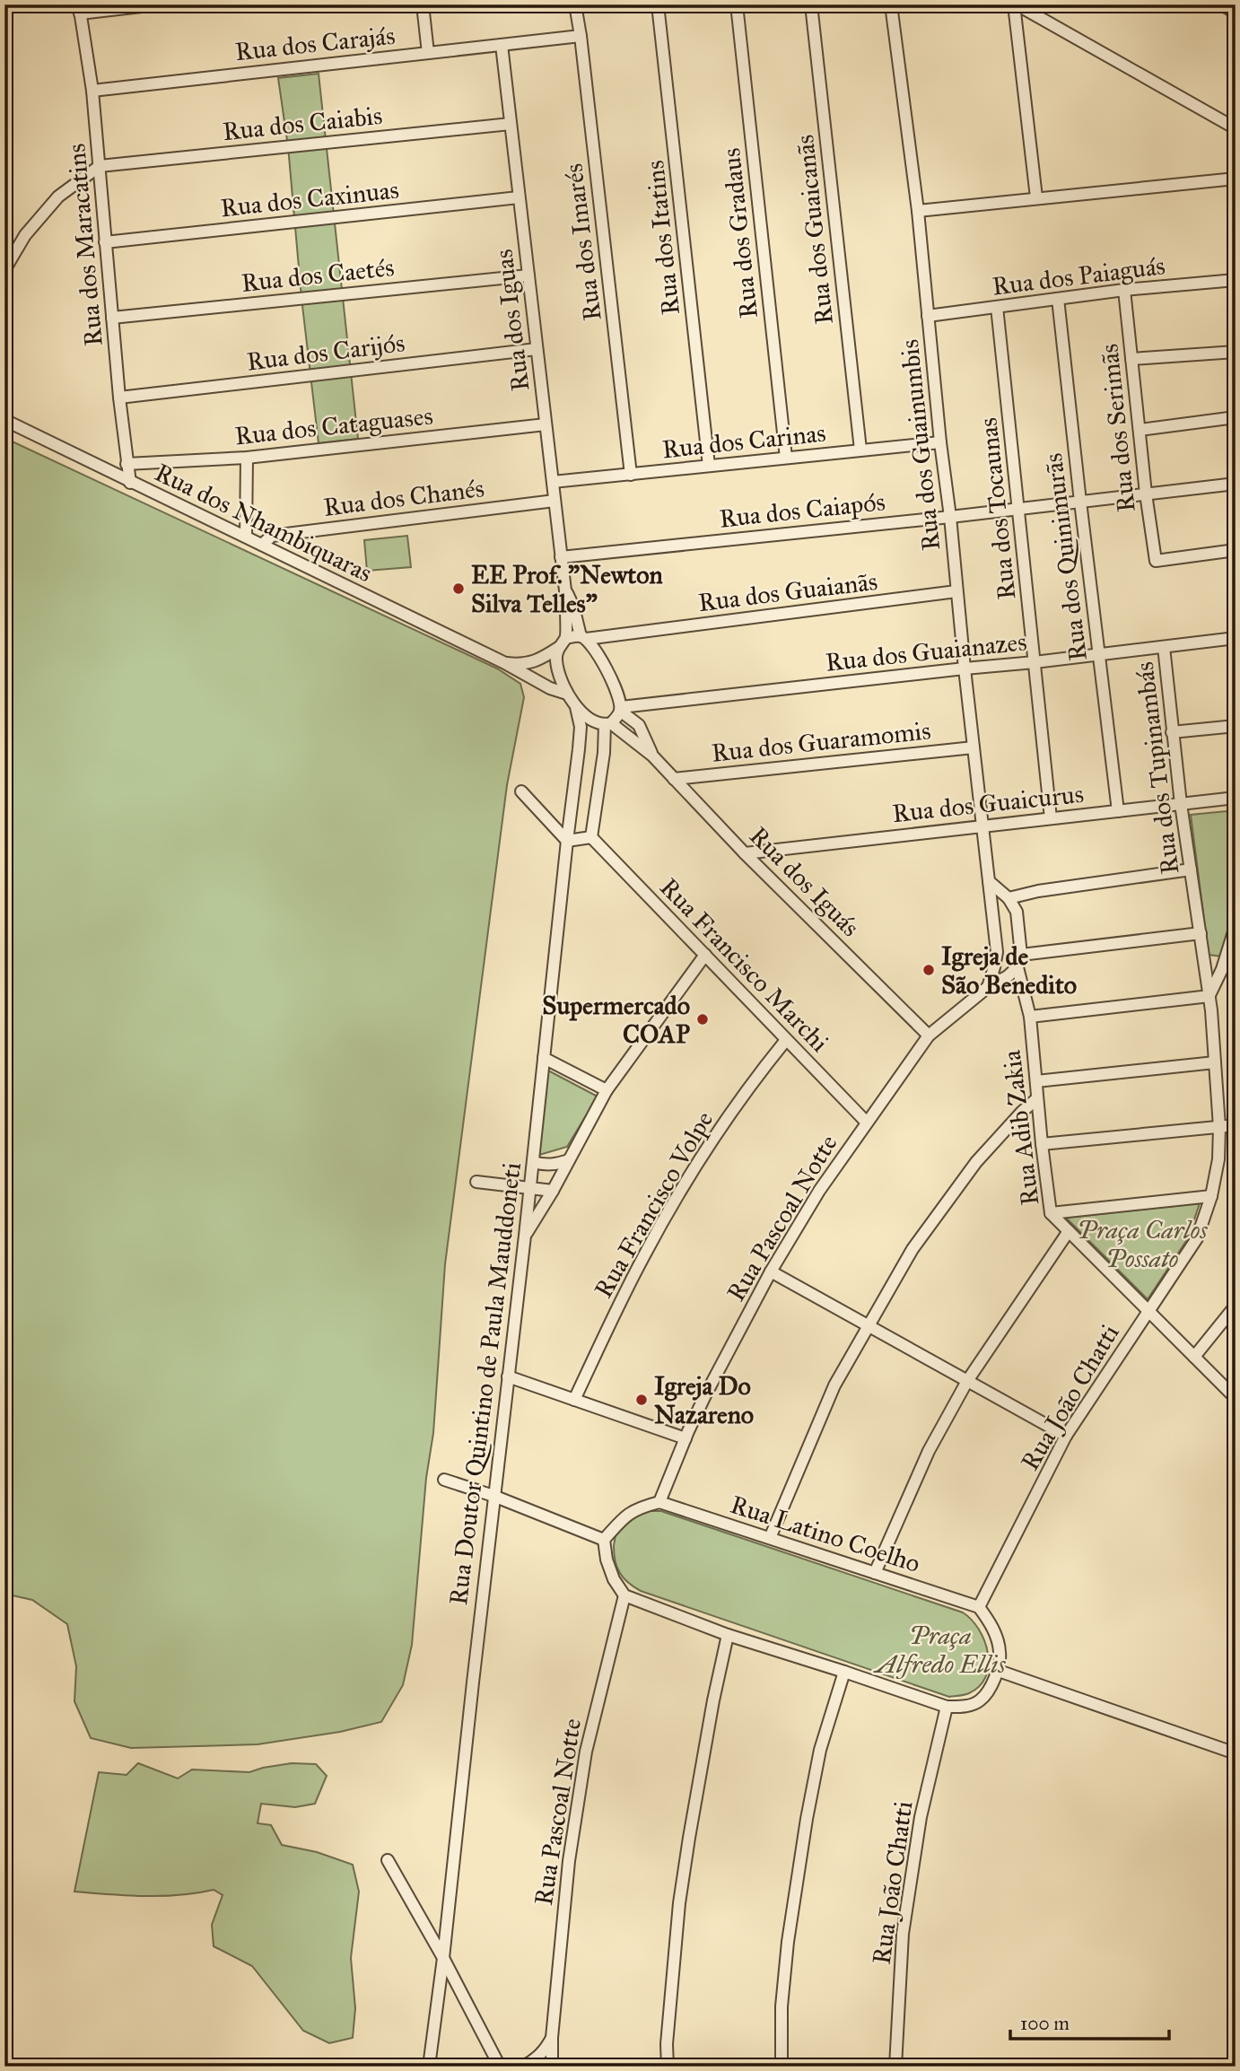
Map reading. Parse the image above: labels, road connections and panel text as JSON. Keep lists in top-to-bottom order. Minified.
{"streets":{"street":["Rua dos Carajás","Rua dos Caiabis","Rua dos Caxinuas","Rua dos Guaicanãs","Rua dos Gradaus","Rua dos Itatins","Rua dos Imarés","Rua dos Maracatins","Rua dos Caetés","Rua dos Paiaguás","Rua dos Iguas","Rua dos Carijós","Rua dos Cataguases","Rua dos Serimãs","Rua dos Carinas","Rua dos Guainumbis","Rua dos Chanés","Rua dos Tocaunas","Rua dos Caiapós","Rua dos Nhambiquaras","Rua dos Quinimurãs","Rua dos Guaianãs","Rua dos Guaianazes","Rua dos Guaramomis","Rua dos Tupinambás","Rua dos Guaicurus","Rua dos Iguás","Rua Francisco Marchi","Rua Adib Zakia","Rua Francisco Volpe","Rua Pascoal Notte","Rua Doutor Quintino de Paula Mauddoneti","Rua João Chatti","Rua Latino Coelho"]},"crossings":[["Rua dos Carajás","Rua dos Imarés"],["Rua dos Carajás","Rua dos Maracatins"],["Rua dos Carajás","Rua dos Iguas"],["Rua dos Caiabis","Rua dos Maracatins"],["Rua dos Caiabis","Rua dos Iguas"],["Rua dos Caxinuas","Rua dos Maracatins"],["Rua dos Caxinuas","Rua dos Iguas"],["Rua dos Guaicanãs","Rua dos Carinas"],["Rua dos Gradaus","Rua dos Carinas"],["Rua dos Itatins","Rua dos Carinas"],["Rua dos Imarés","Rua dos Carinas"],["Rua dos Maracatins","Rua dos Caetés"],["Rua dos Maracatins","Rua dos Carijós"],["Rua dos Maracatins","Rua dos Cataguases"],["Rua dos Maracatins","Rua dos Nhambiquaras"],["Rua dos Caetés","Rua dos Iguas"],["Rua dos Paiaguás","Rua dos Serimãs"],["Rua dos Paiaguás","Rua dos Guainumbis"],["Rua dos Paiaguás","Rua dos Tocaunas"],["Rua dos Paiaguás","Rua dos Quinimurãs"],["Rua dos Iguas","Rua dos Carijós"],["Rua dos Iguas","Rua dos Cataguases"],["Rua dos Iguas","Rua dos Carinas"],["Rua dos Iguas","Rua dos Chanés"],["Rua dos Iguas","Rua dos Caiapós"],["Rua dos Iguas","Rua dos Guaianãs"],["Rua dos Iguas","Rua dos Guaianazes"],["Rua dos Iguas","Rua dos Iguás"],["Rua dos Serimãs","Rua dos Caiapós"],["Rua dos Carinas","Rua dos Guainumbis"],["Rua dos Guainumbis","Rua dos Caiapós"],["Rua dos Guainumbis","Rua dos Guaianãs"],["Rua dos Guainumbis","Rua dos Guaianazes"],["Rua dos Guainumbis","Rua dos Guaramomis"],["Rua dos Guainumbis","Rua dos Guaicurus"],["Rua dos Guainumbis","Rua Pascoal Notte"],["Rua dos Chanés","Rua dos Nhambiquaras"],["Rua dos Tocaunas","Rua dos Caiapós"],["Rua dos Tocaunas","Rua dos Guaianazes"],["Rua dos Tocaunas","Rua dos Guaicurus"],["Rua dos Caiapós","Rua dos Quinimurãs"],["Rua dos Quinimurãs","Rua dos Guaianazes"],["Rua dos Quinimurãs","Rua dos Guaicurus"],["Rua dos Guaianazes","Rua dos Tupinambás"],["Rua dos Guaianazes","Rua dos Iguás"],["Rua dos Guaramomis","Rua dos Iguás"],["Rua dos Tupinambás","Rua dos Guaicurus"],["Rua dos Tupinambás","Rua Adib Zakia"],["Rua dos Tupinambás","Rua João Chatti"],["Rua dos Guaicurus","Rua dos Iguás"],["Rua dos Iguás","Rua Pascoal Notte"],["Rua Francisco Marchi","Rua Francisco Volpe"],["Rua Francisco Marchi","Rua Pascoal Notte"],["Rua Adib Zakia","Rua João Chatti"],["Rua Pascoal Notte","Rua Latino Coelho"],["Rua João Chatti","Rua Latino Coelho"]],"parks":["Praça Carlos Possato","Praça Alfredo Ellis"],"places":["EE Prof. \"Newton Silva Telles\"","Igreja de São Benedito","Supermercado COAP","Igreja Do Nazareno"],"scale_bar":"100 m"}
